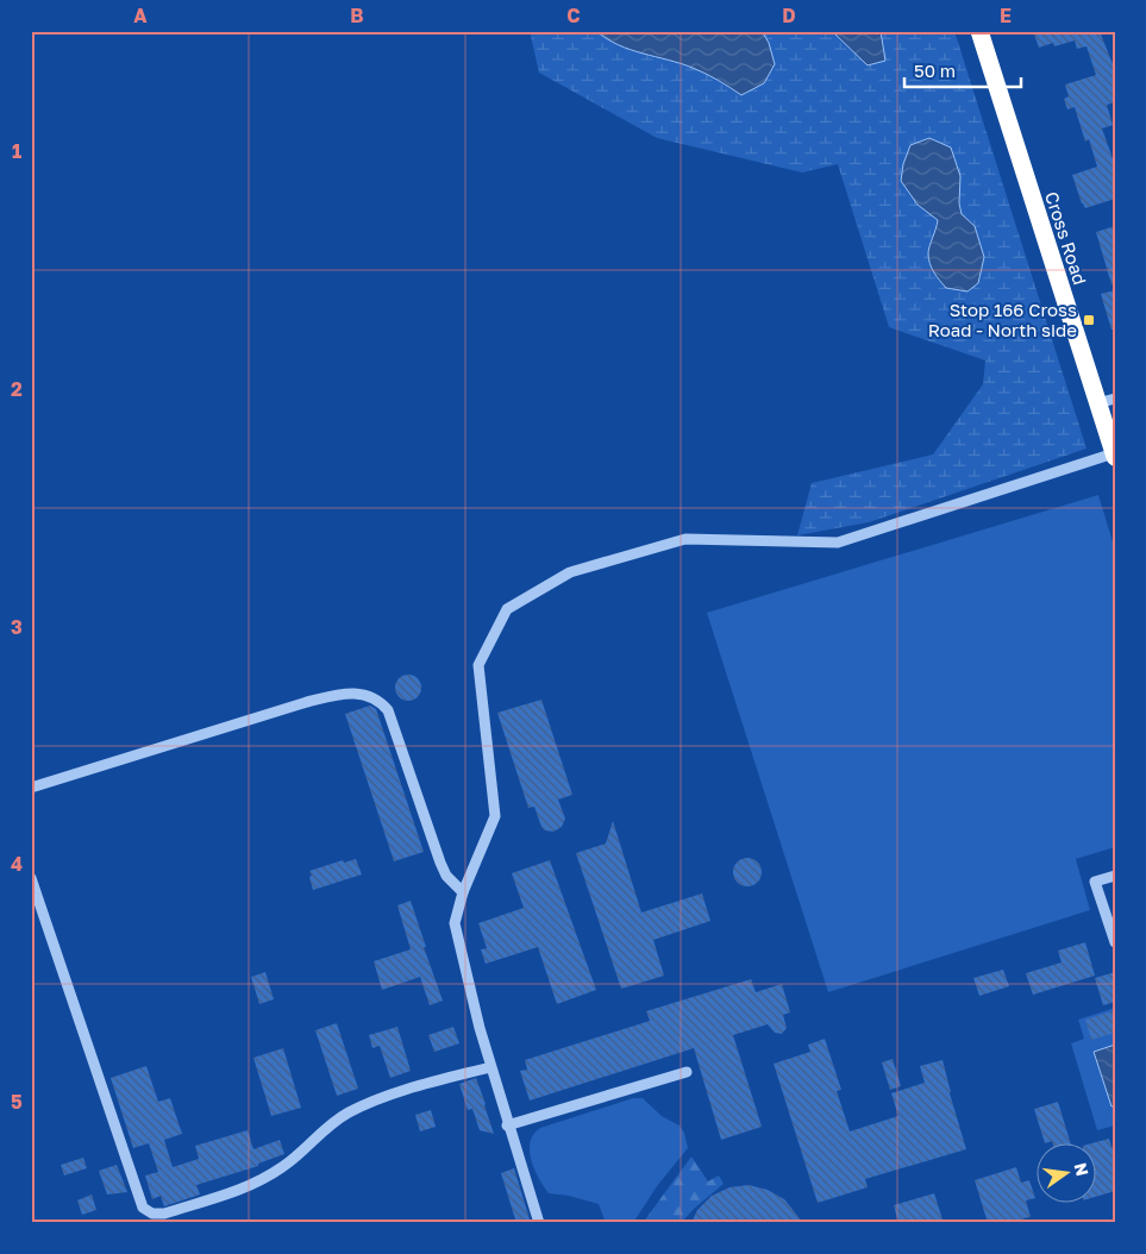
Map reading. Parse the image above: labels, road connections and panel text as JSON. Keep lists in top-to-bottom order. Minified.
{"streets":{"highway":["Cross Road"]},"places":{"transit":["Stop 166 Cross Road - North side"]},"scale_bar":"50 m","north":"right","grid":{"columns":["A","B","C","D","E"],"rows":["1","2","3","4","5"]}}
